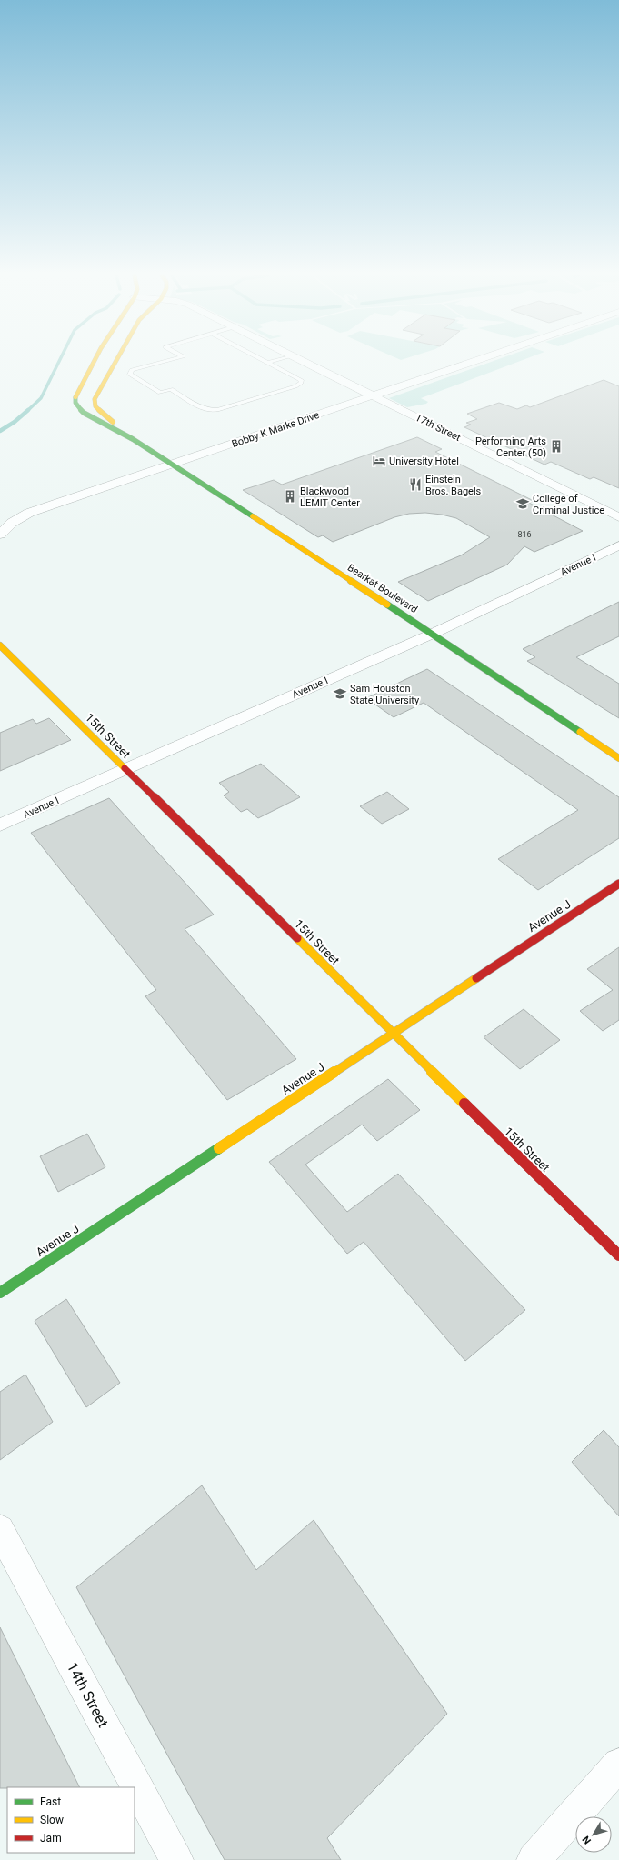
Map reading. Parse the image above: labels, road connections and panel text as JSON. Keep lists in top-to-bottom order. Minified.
{"streets":{"street":["17th Street","Bobby K Marks Drive","Avenue I","Bearkat Boulevard","15th Street","Avenue J","14th Street"]},"crossings":[["17th Street","Bobby K Marks Drive"],["Bobby K Marks Drive","Bearkat Boulevard"],["Avenue I","Bearkat Boulevard"],["Avenue I","15th Street"],["15th Street","Avenue J"]],"places":{"building":["Performing Arts Center (50)","Blackwood LEMIT Center"],"hotel":["University Hotel"],"restaurant":["Einstein Bros. Bagels"],"school or university":["College of Criminal Justice","Sam Houston State University"]},"house_numbers":["816"],"legend":["Fast","Slow","Jam"],"north":"bottom left"}
